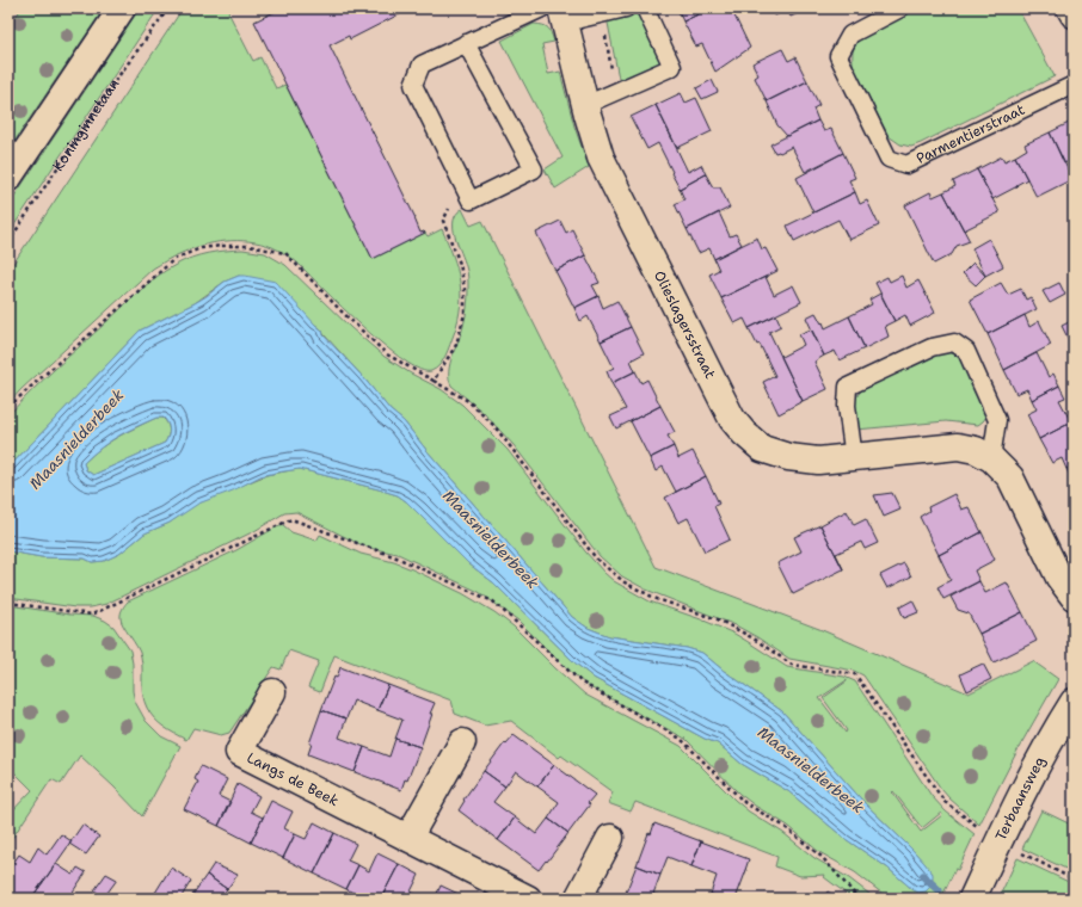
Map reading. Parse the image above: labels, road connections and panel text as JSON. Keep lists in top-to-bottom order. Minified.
{"streets":{"street":["Olieslagersstraat","Langs de Beek","Terbaansweg"],"lane":["Parmentierstraat"],"path":["Koninginnelaan"]},"water":["Maasnielderbeek"]}
